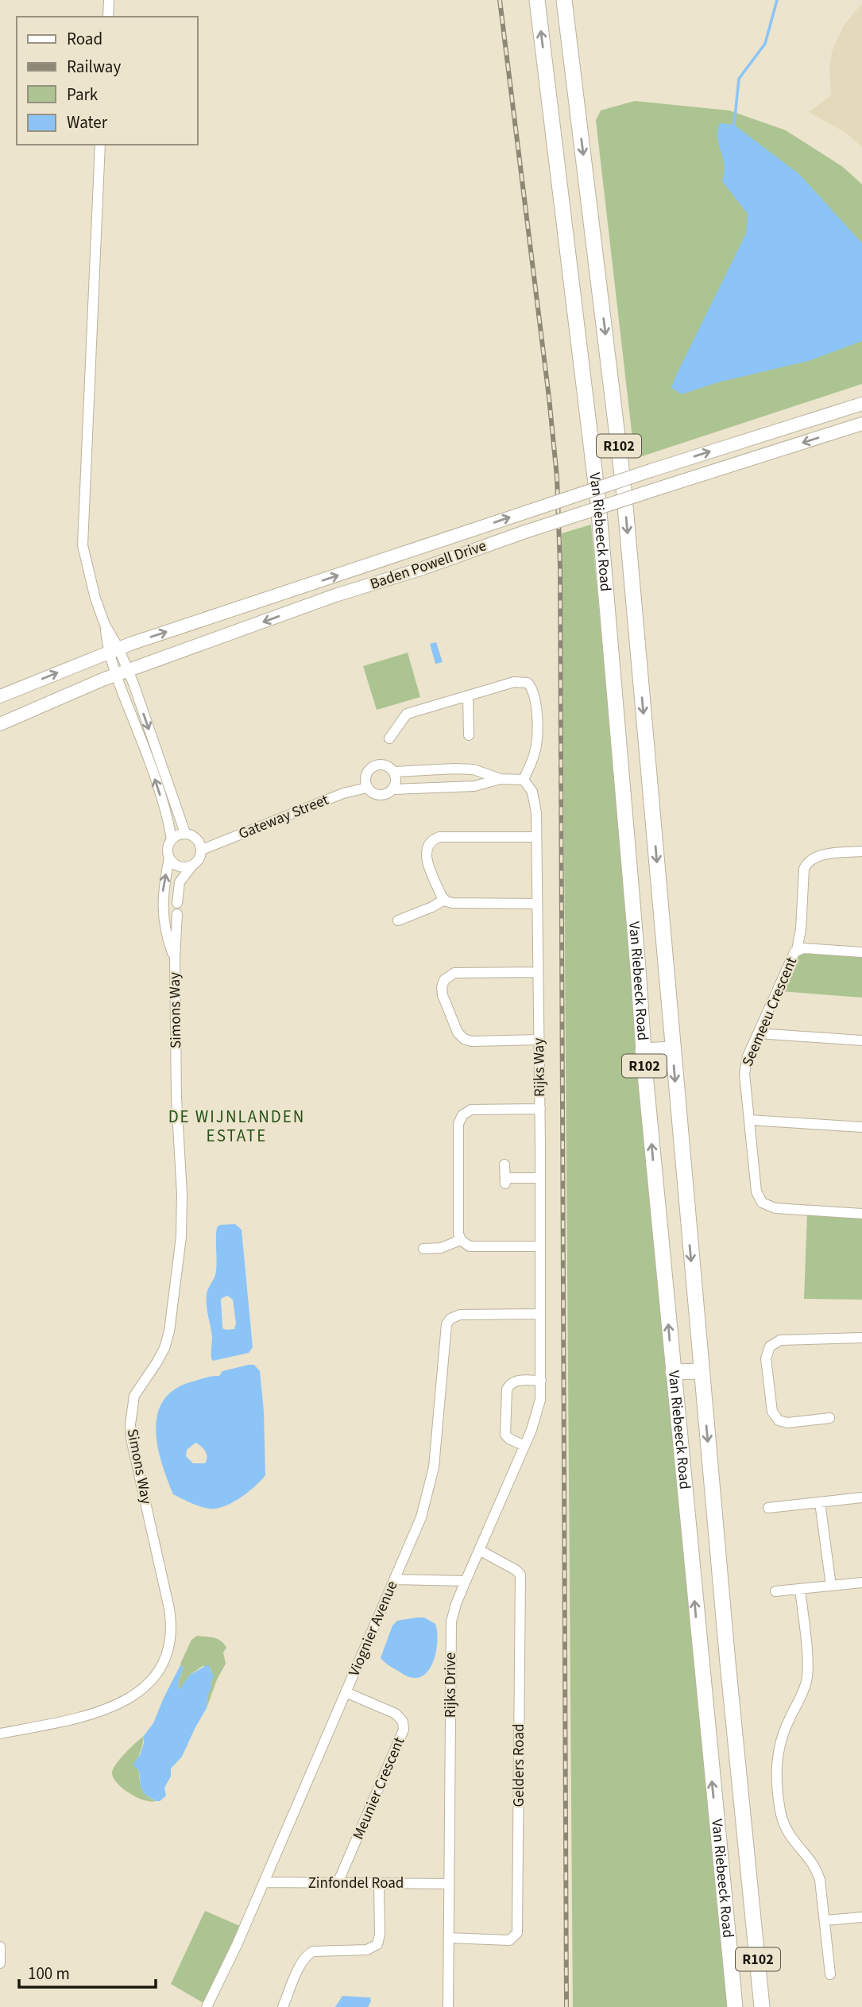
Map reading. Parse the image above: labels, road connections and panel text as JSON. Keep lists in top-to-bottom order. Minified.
{"streets":{"main road":["R102","Van Riebeeck Road","Baden Powell Drive"],"street":["Gateway Street","Simons Way","Seemeeu Crescent","Rijks Way","Viognier Avenue","Rijks Drive","Gelders Road","Meunier Crescent","Zinfondel Road"]},"crossings":[["Gateway Street","Simons Way"],["Rijks Way","Viognier Avenue"],["Rijks Way","Rijks Drive"],["Viognier Avenue","Meunier Crescent"],["Viognier Avenue","Zinfondel Road"],["Rijks Drive","Gelders Road"],["Rijks Drive","Zinfondel Road"],["Meunier Crescent","Zinfondel Road"]],"districts":["DE WIJNLANDEN ESTATE"],"legend":["Road","Railway","Park","Water"],"scale_bar":"100 m"}
